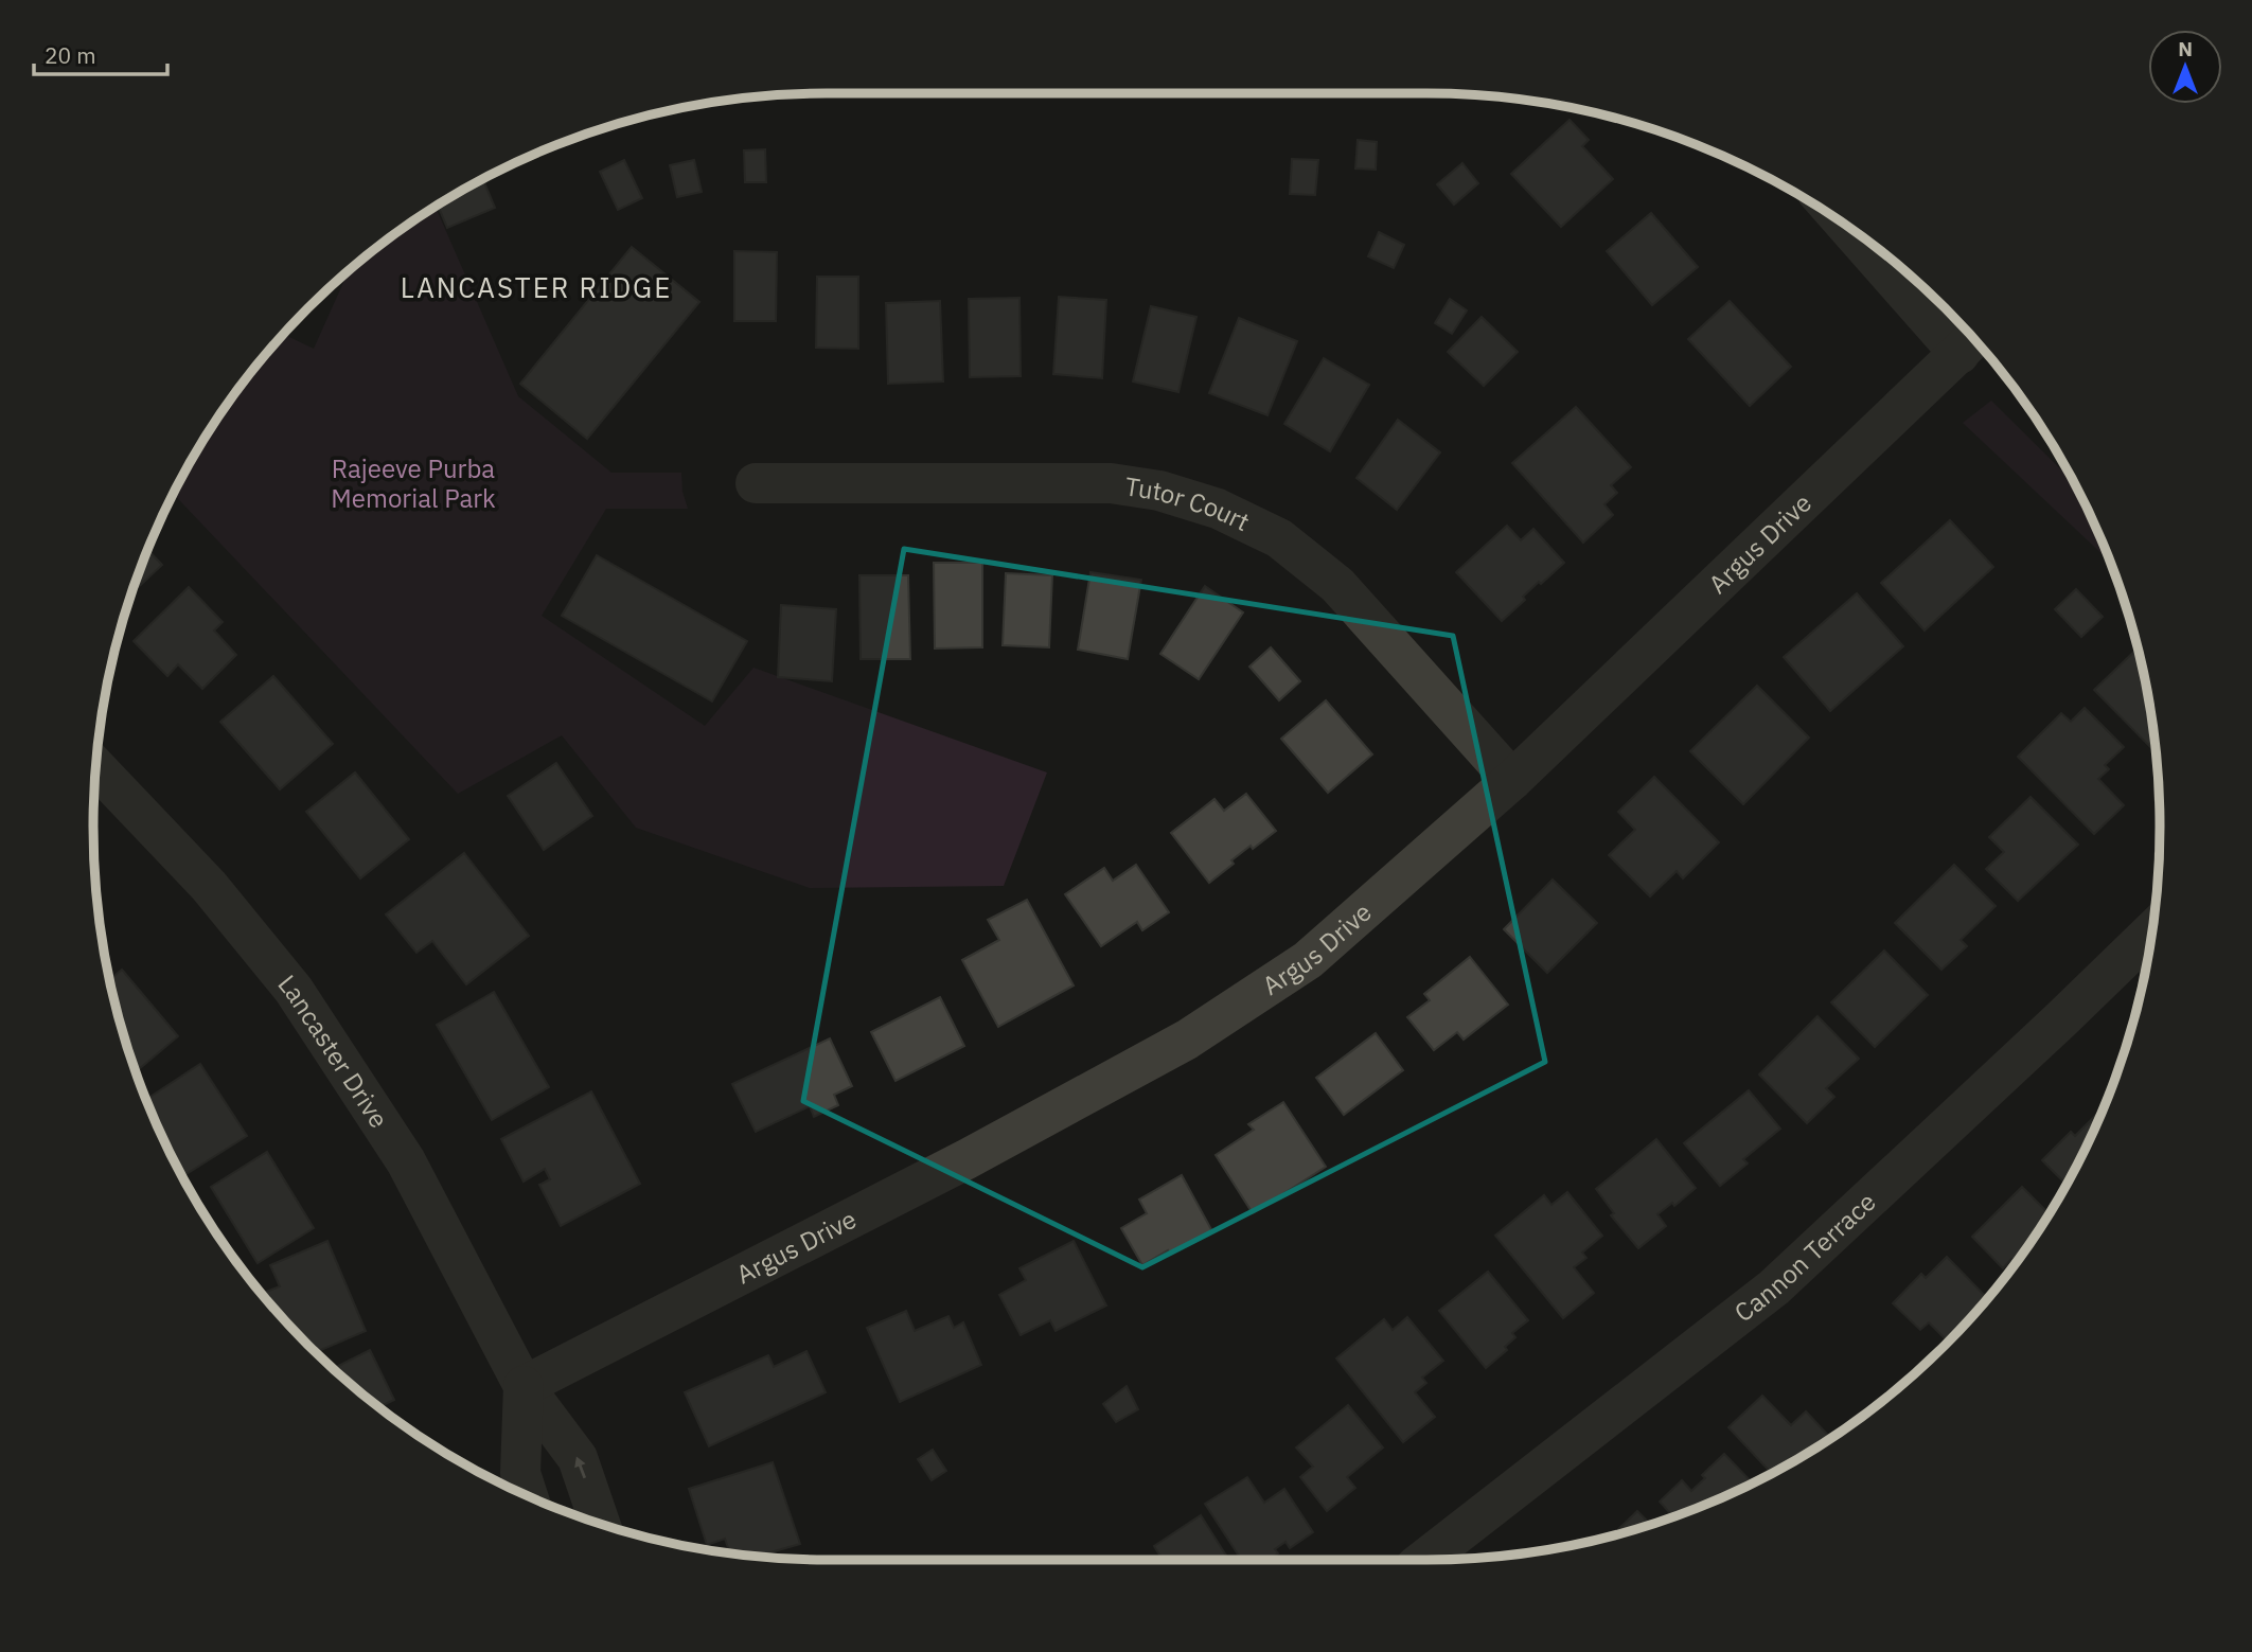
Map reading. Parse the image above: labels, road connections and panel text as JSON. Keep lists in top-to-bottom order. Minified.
{"streets":{"street":["Tutor Court","Argus Drive","Lancaster Drive","Cannon Terrace"]},"crossings":[["Tutor Court","Argus Drive"],["Argus Drive","Lancaster Drive"]],"districts":["LANCASTER RIDGE"],"parks":["Rajeeve Purba Memorial Park"],"scale_bar":"20 m","north":"top"}
